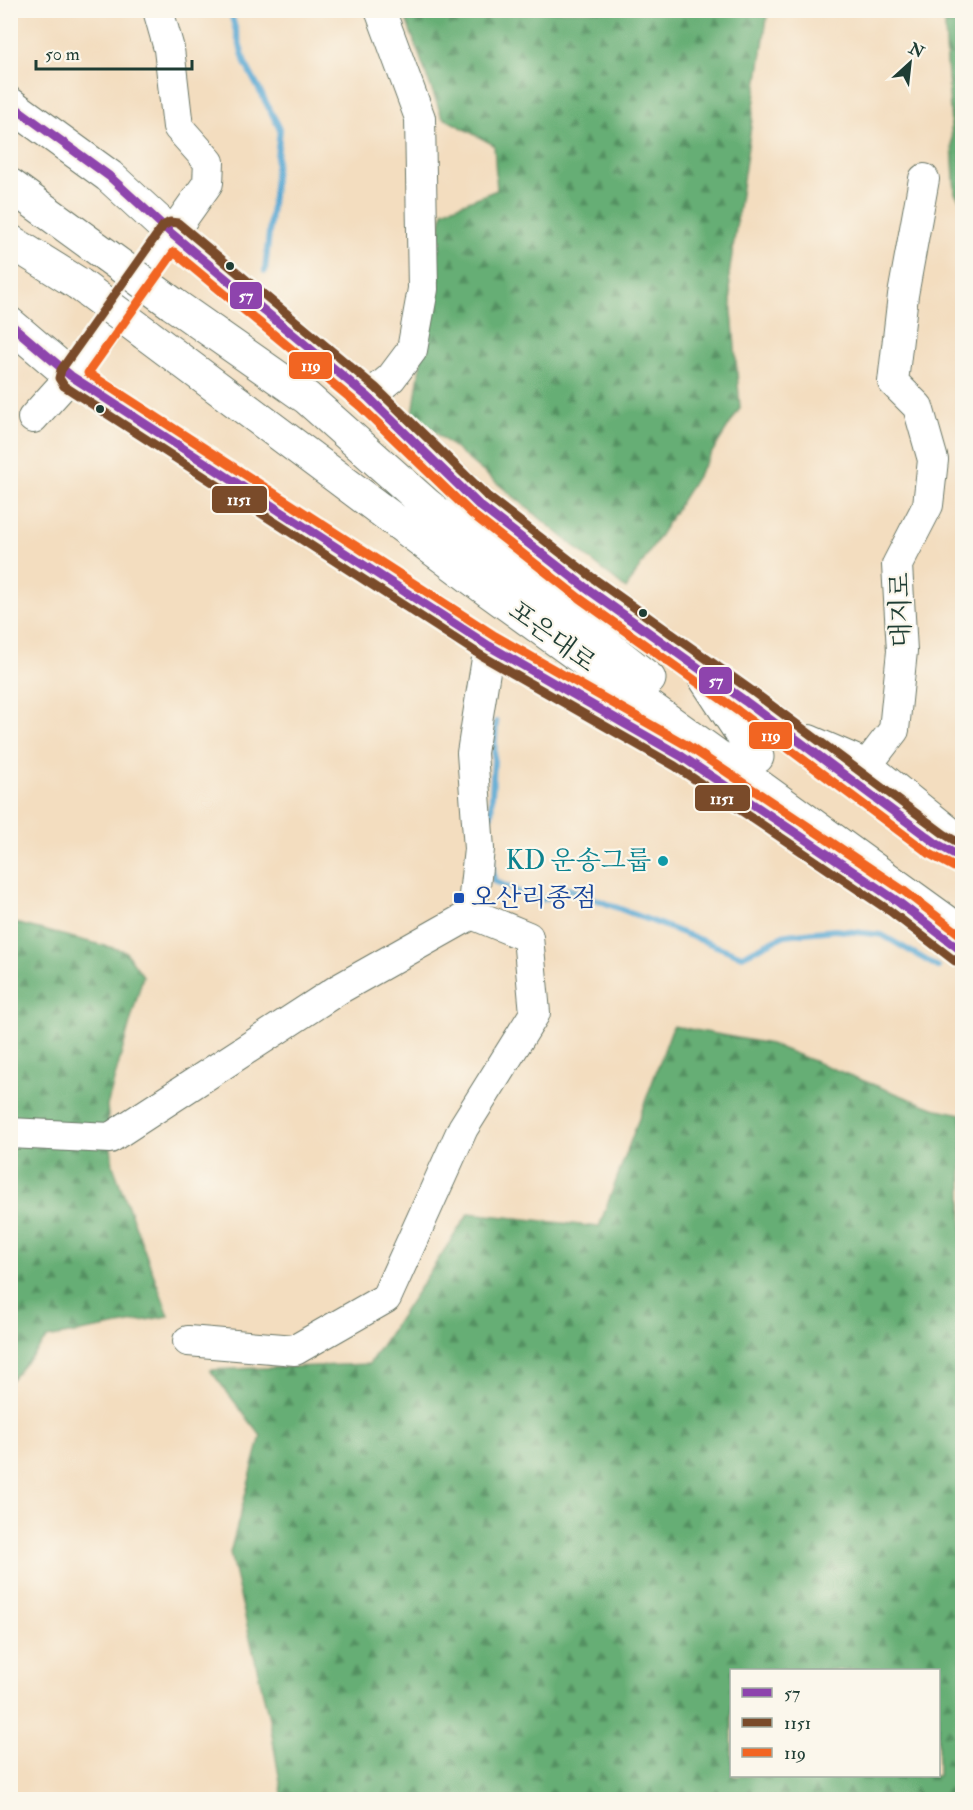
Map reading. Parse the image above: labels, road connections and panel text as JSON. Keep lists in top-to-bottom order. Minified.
{"streets":{"main road":["포은대로"],"street":["대지로"]},"places":{"other":["KD 운송그룹"],"transit":["오산리종점"]},"lines":["transit line 57","transit line 1151","transit line 119"],"legend":["57","1151","119"],"scale_bar":"50 m","north":"top right"}
